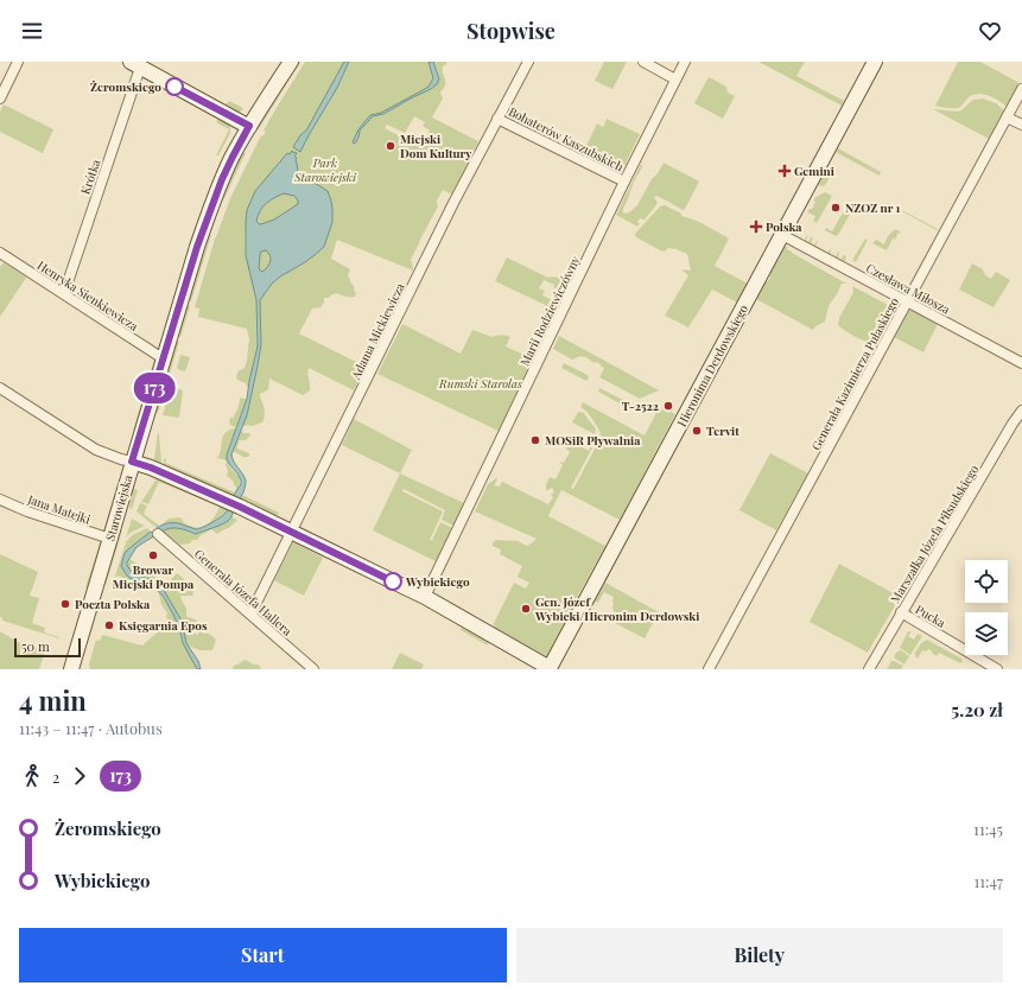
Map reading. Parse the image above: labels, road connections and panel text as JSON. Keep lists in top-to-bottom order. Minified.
{"streets":{"street":["Bohaterów Kaszubskich","Krótka","Czesława Miłosza","Henryka Sienkiewicza","Marii Rodziewiczówny","Adama Mickiewicza","Hieronima Derdowskiego","Generała Kazimierza Pułaskiego","Starowiejska","Jana Matejki","Marszałka Józefa Piłsudskiego","Generała Józefa Hallera","Pucka"]},"crossings":[["Bohaterów Kaszubskich","Marii Rodziewiczówny"],["Bohaterów Kaszubskich","Adama Mickiewicza"],["Krótka","Henryka Sienkiewicza"],["Czesława Miłosza","Hieronima Derdowskiego"],["Czesława Miłosza","Generała Kazimierza Pułaskiego"],["Henryka Sienkiewicza","Starowiejska"],["Adama Mickiewicza","Generała Józefa Hallera"],["Starowiejska","Jana Matejki"],["Marszałka Józefa Piłsudskiego","Pucka"]],"parks":["Park Starowiejski","Rumski Starolas"],"places":{"other":["Żeromskiego","Miejski Dom Kultury","NZOZ nr 1","T-2522","Tervit","MOSiR Pływalnia","Browar Miejski Pompa","Wybickiego","Poczta Polska","Gen. Józef Wybicki/Hieronim Derdowski","Księgarnia Epos"],"health":["Gemini","Polska"]},"lines":["bus line 173"],"scale_bar":"50 m","page":{"header":"Stopwise","on_map":"173","scale":"50 m","heading":["4 min","11:43 – 11:47 · Autobus","5.20 zł"],"legs":["2","173"],"list":[{"name":"Żeromskiego","value":"11:45"},{"name":"Wybickiego","value":"11:47"}],"buttons":["Start","Bilety"]}}
